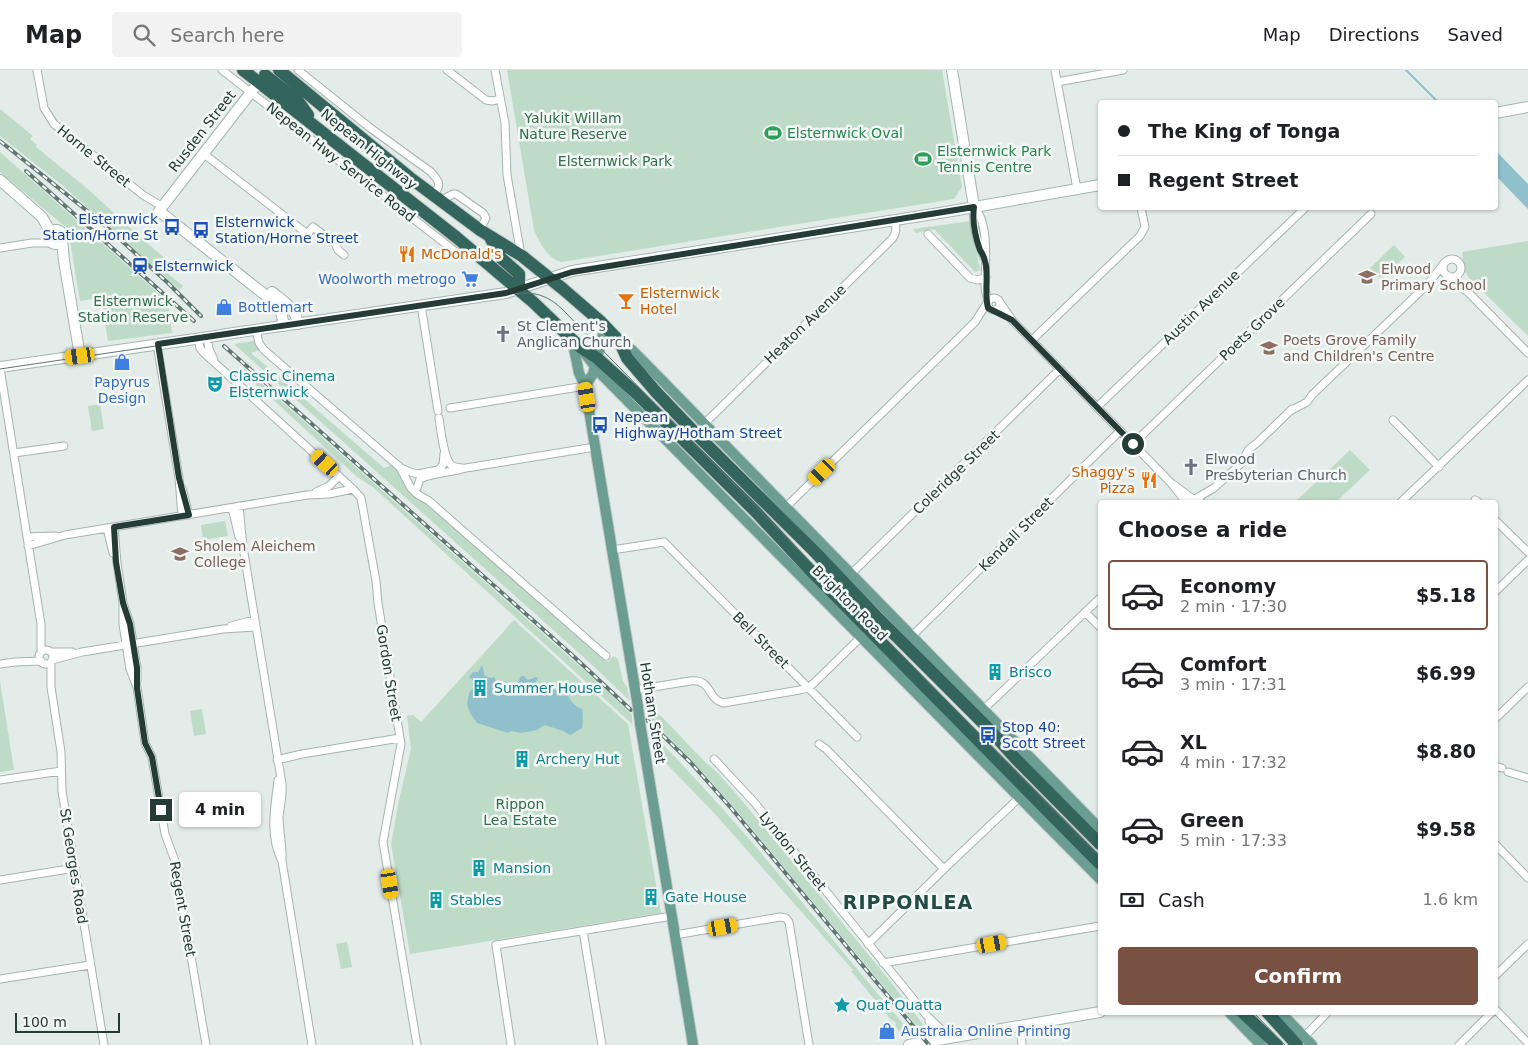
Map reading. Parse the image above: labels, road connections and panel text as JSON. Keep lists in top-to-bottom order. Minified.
{"streets":{"highway":["Nepean Highway","Brighton Road"],"main road":["Hotham Street"],"street":["Rusden Street","Horne Street","Nepean Hwy Service Road","Austin Avenue","Heaton Avenue","Poets Grove","Coleridge Street","Kendall Street","Bell Street","Gordon Street","Lyndon Street","St Georges Road","Regent Street"]},"crossings":[["Rusden Street","Nepean Highway"],["Rusden Street","Horne Street"],["Rusden Street","Nepean Hwy Service Road"],["Nepean Highway","Nepean Hwy Service Road"],["Nepean Highway","Brighton Road"],["Heaton Avenue","Brighton Road"],["Coleridge Street","Brighton Road"],["Kendall Street","Brighton Road"],["Brighton Road","Hotham Street"],["Bell Street","Hotham Street"]],"districts":["RIPPONLEA"],"parks":["Yalukit Willam Nature Reserve","Elsternwick Park","Elsternwick Station Reserve","Rippon Lea Estate"],"places":{"sports":["Elsternwick Oval","Elsternwick Park Tennis Centre"],"bus stop":["Elsternwick Station/Horne St","Elsternwick Station/Horne Street","Nepean Highway/Hotham Street","Stop 40: Scott Street"],"restaurant":["McDonald's","Shaggy's Pizza"],"station":["Elsternwick"],"school or university":["Elwood Primary School","Poets Grove Family and Children's Centre","Sholem Aleichem College"],"supermarket":["Woolworth metrogo"],"bar":["Elsternwick Hotel"],"shop":["Bottlemart","Papyrus Design","Australia Online Printing"],"church":["St Clement's Anglican Church","Elwood Presbyterian Church"],"theatre":["Classic Cinema Elsternwick"],"building":["Brisco","Summer House","Archery Hut","Mansion","Gate House","Stables"],"place":["Quat Quatta"]},"scale_bar":"100 m","page":{"header":"Map","search":"Search here","nav":["Map","Directions","Saved"],"banner":["The King of Tonga","Regent Street"],"heading":"Choose a ride","list":[{"name":"Economy","note":"2 min · 17:30","value":"$5.18"},{"name":"Comfort","note":"3 min · 17:31","value":"$6.99"},{"name":"XL","note":"4 min · 17:32","value":"$8.80"},{"name":"Green","note":"5 min · 17:33","value":"$9.58"}],"bubble":"4 min","pay":["Cash","1.6 km"],"buttons":"Confirm","scale":"100 m"}}
